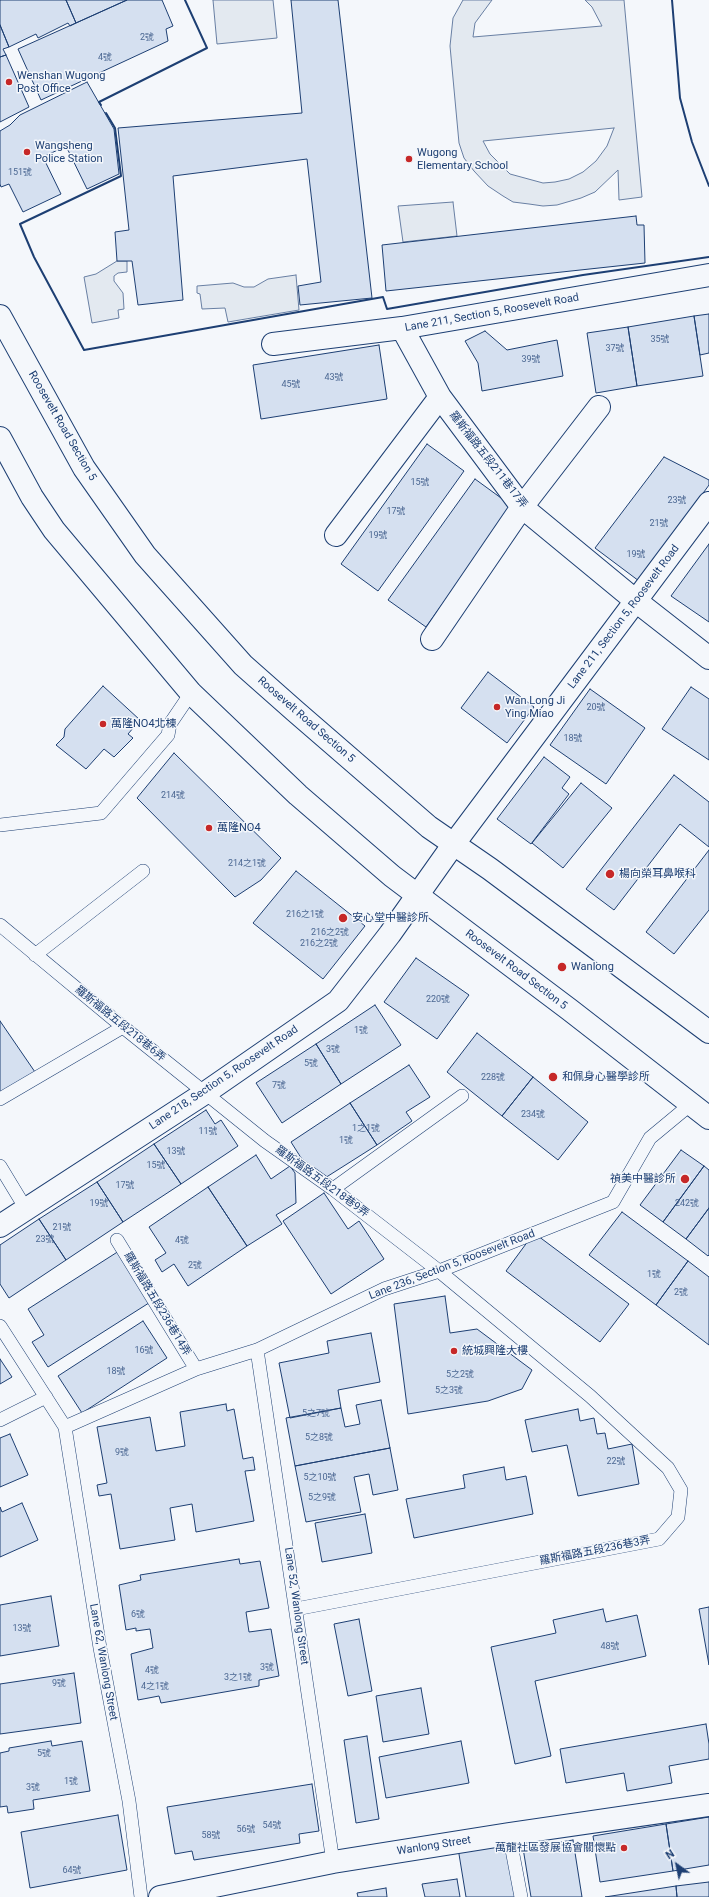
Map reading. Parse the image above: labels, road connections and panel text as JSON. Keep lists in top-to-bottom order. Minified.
{"streets":{"street":["Lane 211, Section 5, Roosevelt Road","Roosevelt Road Section 5","羅斯福路五段211巷17弄","Lane 218, Section 5, Roosevelt Road","Wanlong Street"],"lane":["羅斯福路五段218巷6弄","羅斯福路五段218巷9弄","Lane 236, Section 5, Roosevelt Road","羅斯福路五段236巷14弄","羅斯福路五段236巷3弄","Lane 52, Wanlong Street","Lane 62, Wanlong Street"]},"crossings":[["Lane 211, Section 5, Roosevelt Road","Roosevelt Road Section 5"],["Lane 211, Section 5, Roosevelt Road","羅斯福路五段211巷17弄"],["Lane 211, Section 5, Roosevelt Road","Lane 218, Section 5, Roosevelt Road"],["Roosevelt Road Section 5","Lane 218, Section 5, Roosevelt Road"],["Roosevelt Road Section 5","Lane 236, Section 5, Roosevelt Road"],["羅斯福路五段218巷6弄","Lane 218, Section 5, Roosevelt Road"],["羅斯福路五段218巷6弄","羅斯福路五段218巷9弄"],["Lane 218, Section 5, Roosevelt Road","羅斯福路五段218巷9弄"],["羅斯福路五段218巷9弄","Lane 236, Section 5, Roosevelt Road"],["羅斯福路五段218巷9弄","羅斯福路五段236巷3弄"],["Lane 236, Section 5, Roosevelt Road","羅斯福路五段236巷14弄"],["Lane 236, Section 5, Roosevelt Road","羅斯福路五段236巷3弄"],["Lane 236, Section 5, Roosevelt Road","Lane 52, Wanlong Street"],["Lane 236, Section 5, Roosevelt Road","Lane 62, Wanlong Street"],["羅斯福路五段236巷3弄","Lane 52, Wanlong Street"],["Lane 52, Wanlong Street","Wanlong Street"]],"places":["Wenshan Wugong Post Office","Wangsheng Police Station","Wugong Elementary School","Wan Long Ji Ying Miao","萬隆NO4北棟","萬隆NO4","楊向榮耳鼻喉科","安心堂中醫診所","Wanlong","和佩身心醫學診所","禎美中醫診所","統城興隆大樓","萬龍社區發展協會關懷點"],"house_numbers":["2號","4號","151號","35號","37號","39號","43號","45號","15號","23號","17號","21號","19號","19號","20號","18號","214號","214之1號","216之1號","216之2號","216之2號","220號","1號","3號","5號","228號","7號","234號","1之1號","11號","1號","13號","15號","17號","19號","242號","21號","23號","4號","2號","1號","2號","16號","18號","5之2號","5之3號","5之7號","5之8號","9號","22號","5之10號","5之9號","6號","13號","48號","3號","4號","3之1號","9號","4之1號","5號","1號","3號","54號","56號","58號","64號"],"north":"top left"}
